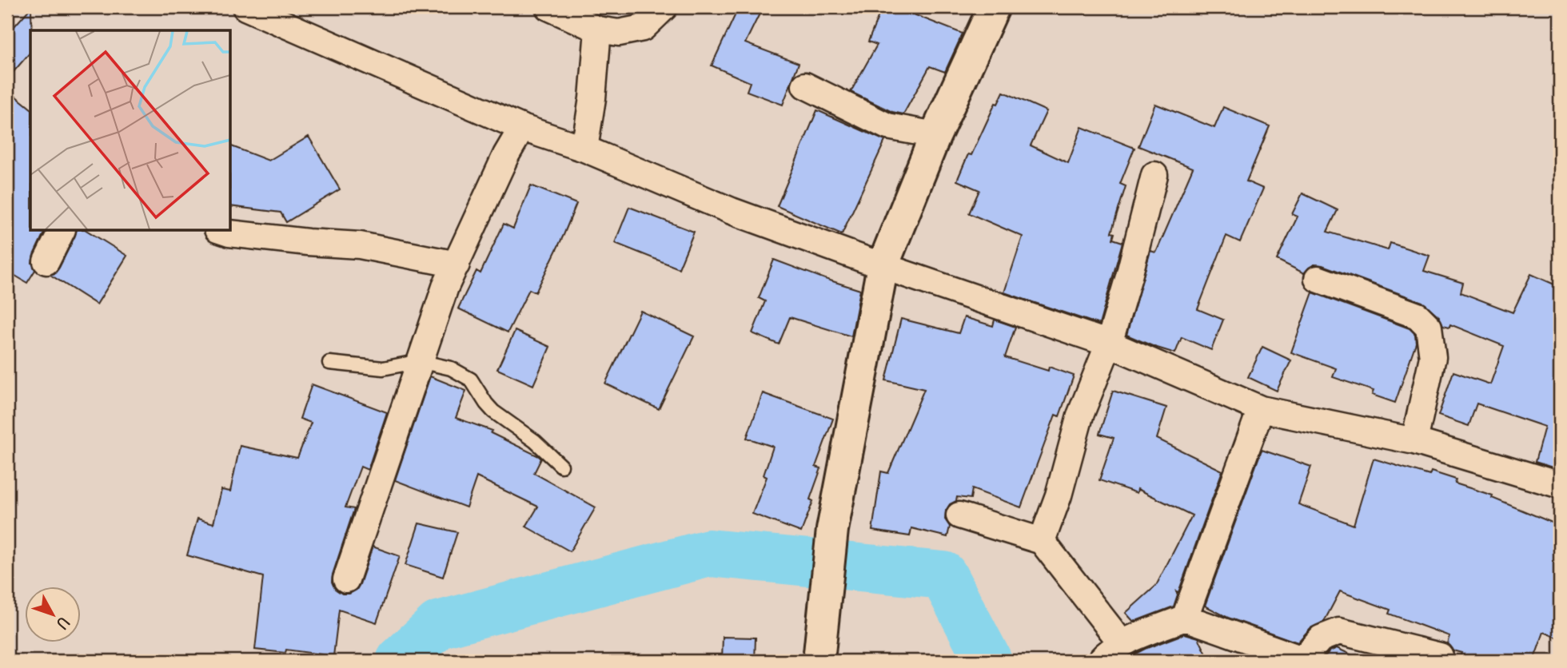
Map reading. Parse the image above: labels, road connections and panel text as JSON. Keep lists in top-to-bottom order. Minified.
{"north":"bottom right"}
